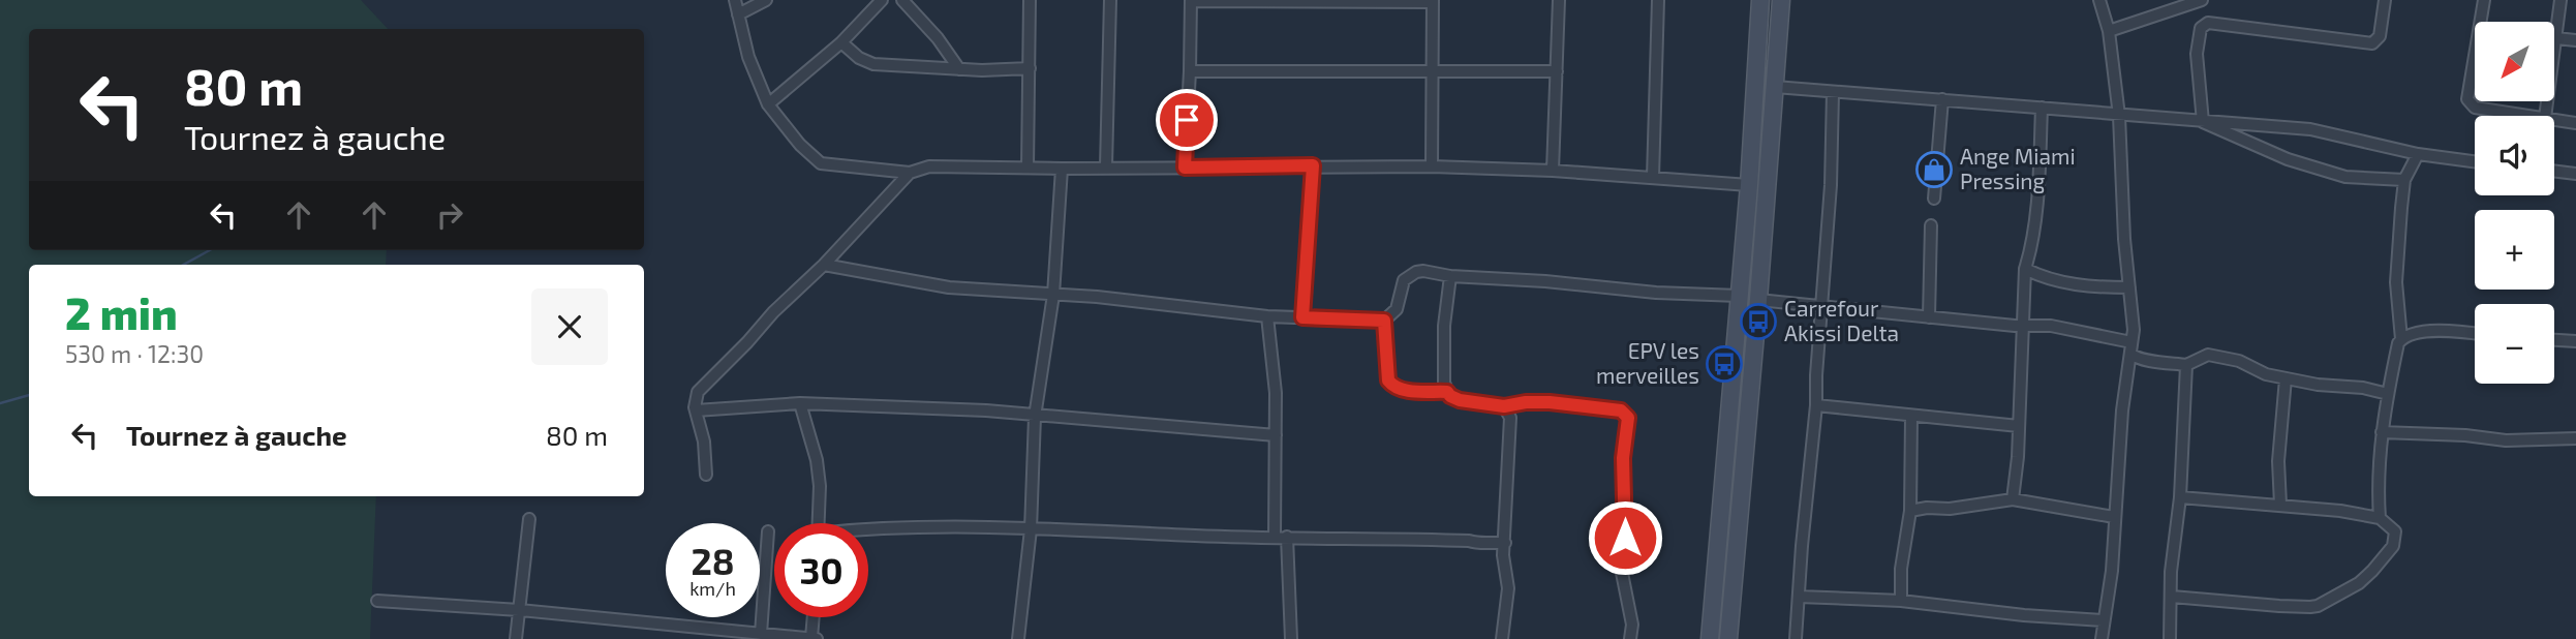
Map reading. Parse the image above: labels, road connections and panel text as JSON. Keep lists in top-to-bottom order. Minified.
{"places":{"shop":["Ange Miami Pressing"],"bus stop":["Carrefour Akissi Delta","EPV les merveilles"]},"north":"bottom left","page":{"map_buttons":["+","−"],"turn":["80 m","Tournez à gauche"],"heading":["2 min","530 m · 12:30"],"list":[{"name":"Tournez à gauche","value":"80 m"}],"speed":"28 km/h","limit":"30"}}
